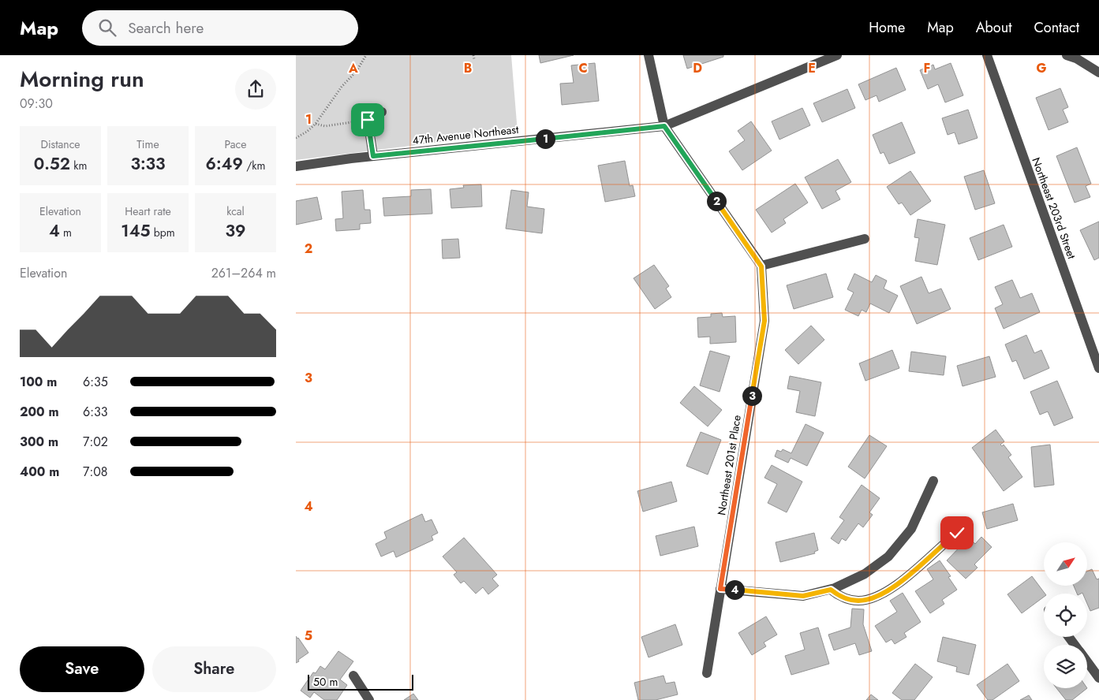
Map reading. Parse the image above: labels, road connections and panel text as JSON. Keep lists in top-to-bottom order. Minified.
{"streets":{"street":["47th Avenue Northeast","Northeast 203rd Street","Northeast 201st Place"]},"scale_bar":"50 m","north":"top right","page":{"header":"Map","search":"Search here","nav":["Home","Map","About","Contact"],"heading":["Morning run","09:30"],"stats":[["Distance","0.52 km"],["Time","3:33"],["Pace","6:49 /km"],["Elevation","4 m"],["Heart rate","145 bpm"],["kcal","39"]],"pins":["1","2","3","4"],"chart":["Elevation","261–264 m"],"list":[{"name":"100 m","note":"6:35"},{"name":"200 m","note":"6:33"},{"name":"300 m","note":"7:02"},{"name":"400 m","note":"7:08"}],"buttons":["Save","Share"],"scale":"50 m"},"grid":{"columns":["A","B","C","D","E","F","G"],"rows":["1","2","3","4","5"]}}
